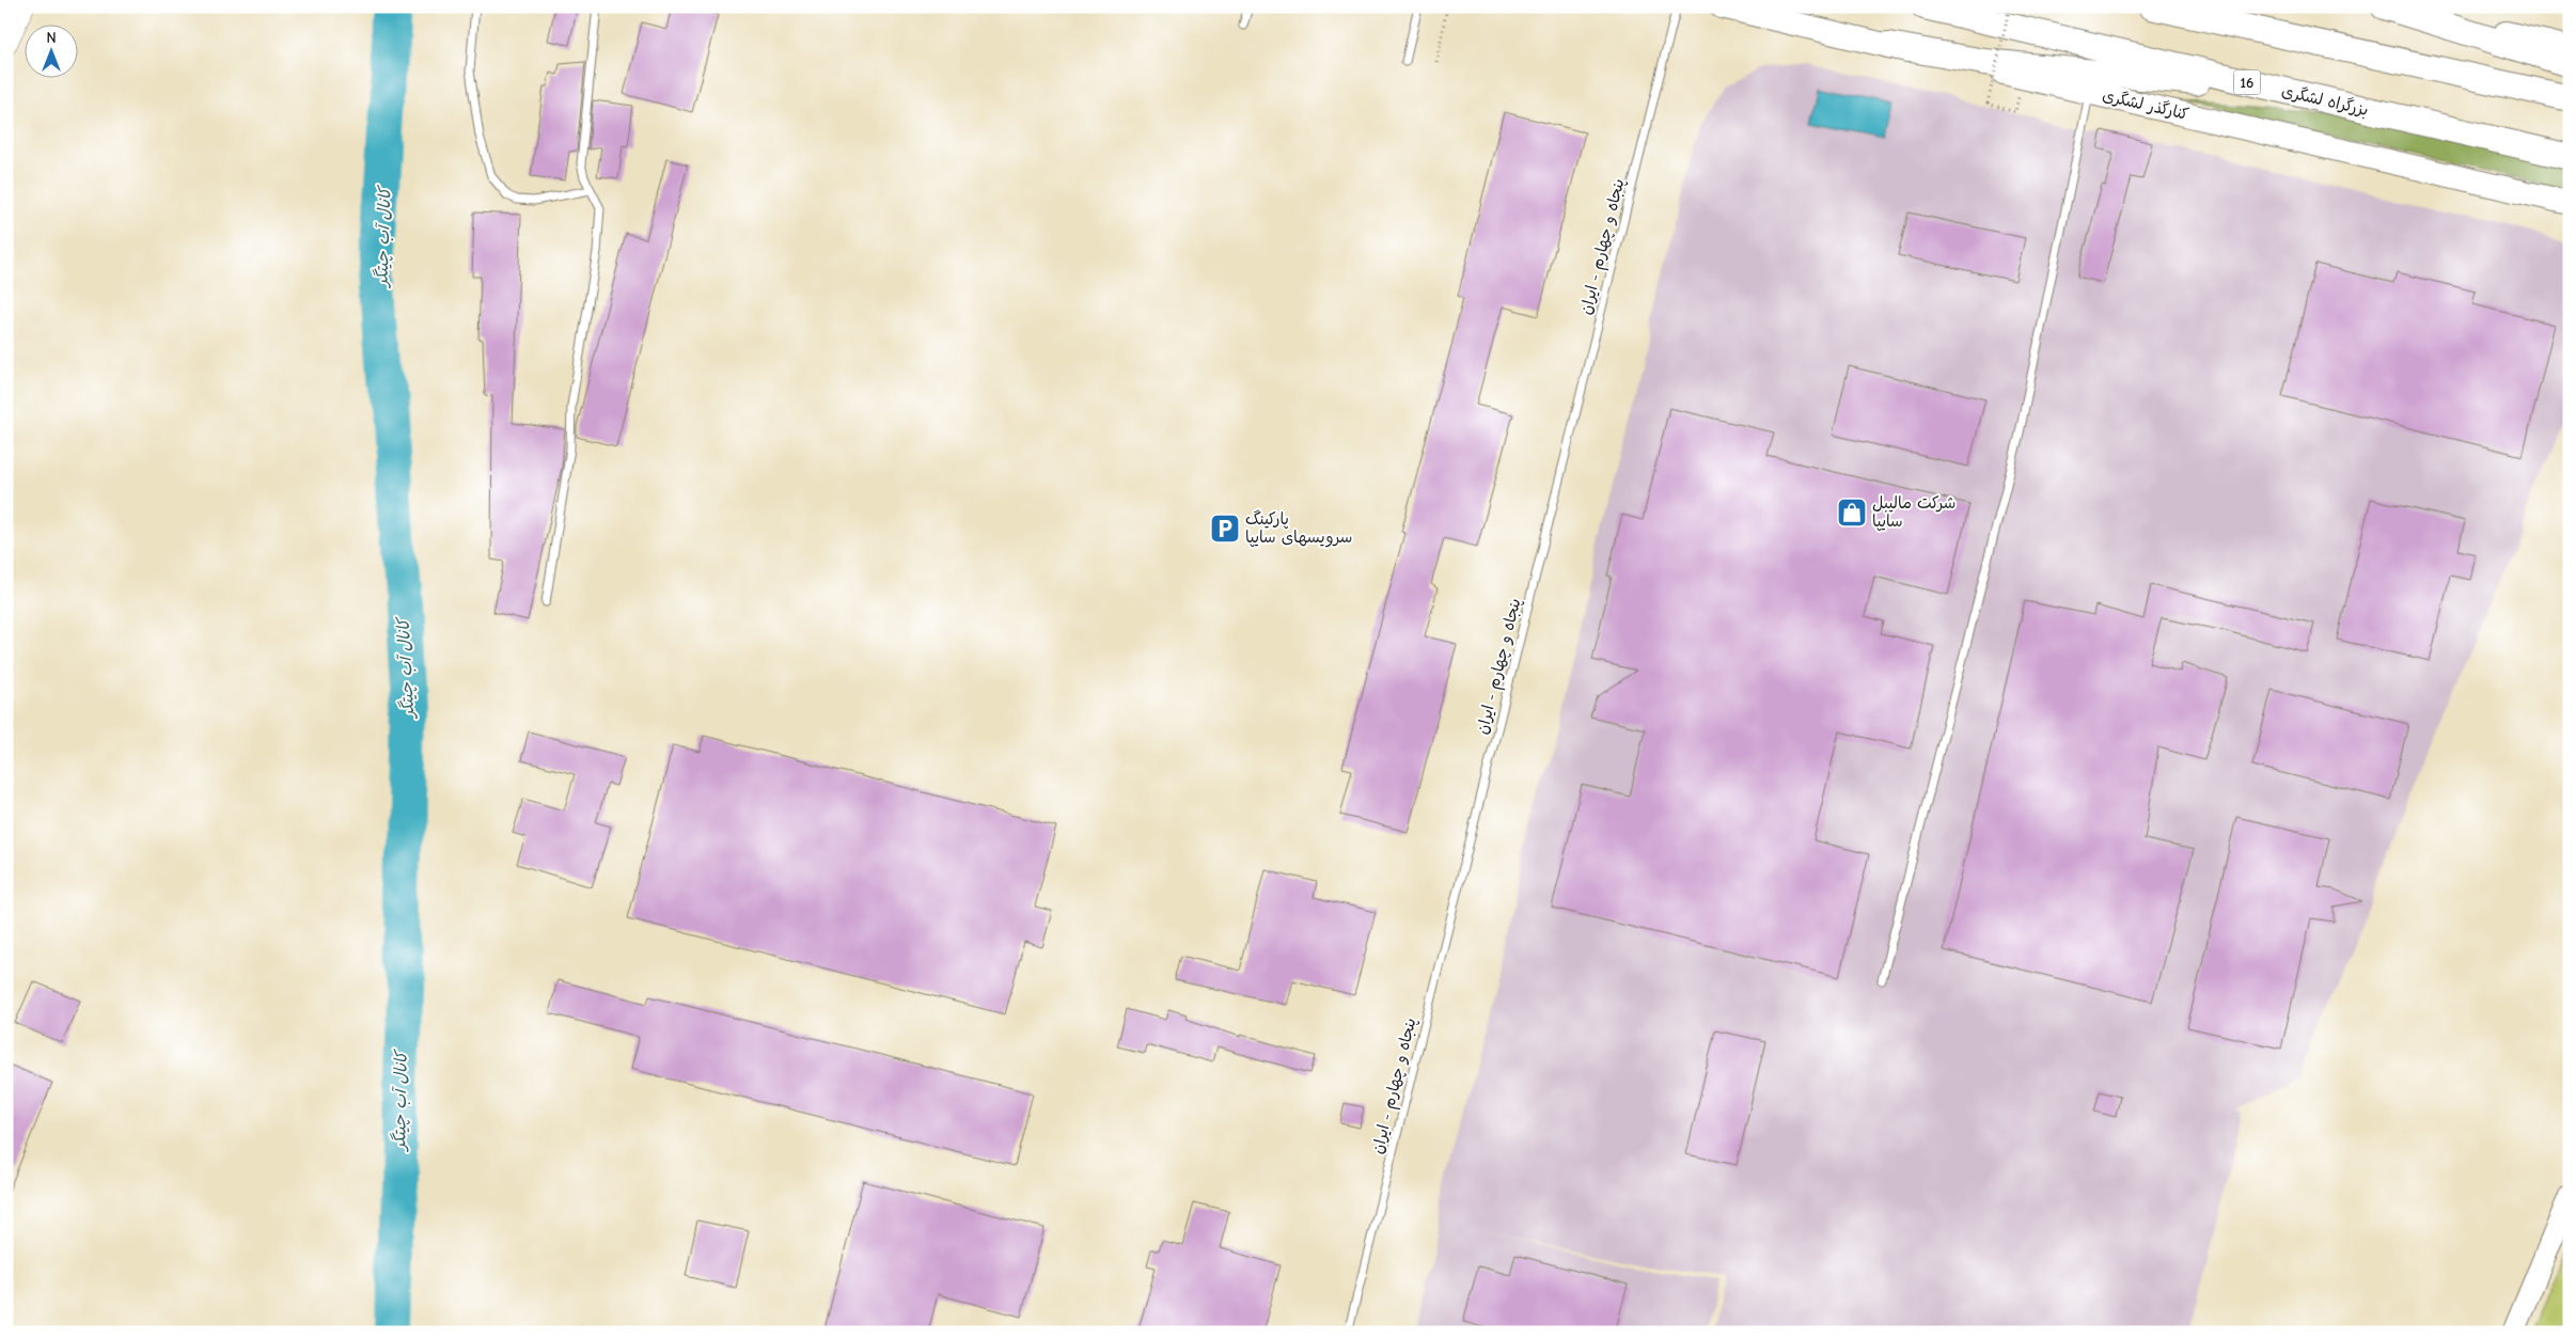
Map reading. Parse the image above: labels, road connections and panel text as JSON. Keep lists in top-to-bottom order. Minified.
{"streets":{"highway":["16","بزرگراه لشگری"],"main road":["کنارگذر لشگری"],"lane":["پنجاه و چهارم - ایران"]},"water":["کانال آب چیتگر"],"places":{"shop":["شرکت مالیبل سایپا"],"parking":["پارکینگ سرویسهای سایپا"]},"north":"top"}
